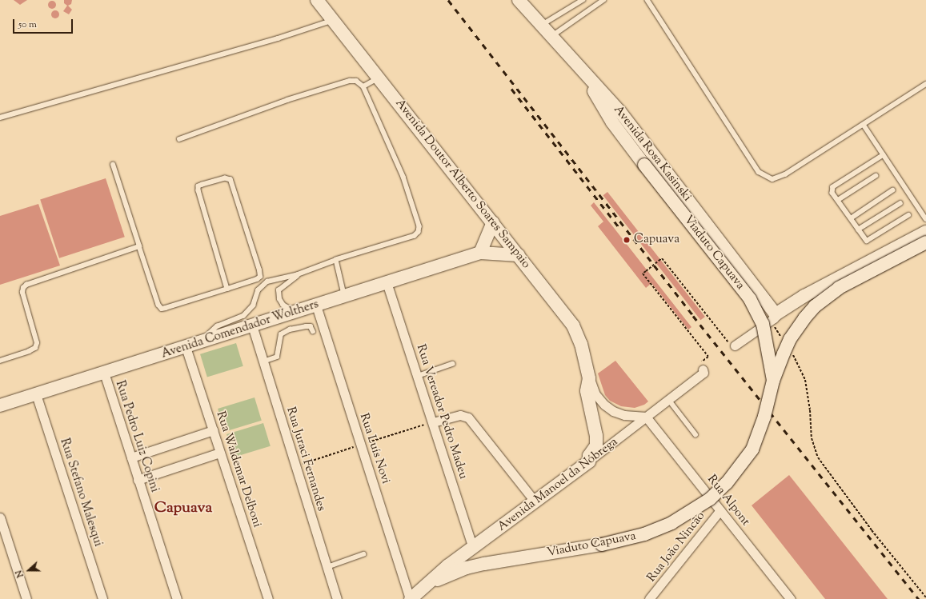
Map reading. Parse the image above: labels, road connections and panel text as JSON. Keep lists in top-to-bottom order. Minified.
{"streets":{"main road":["Avenida Rosa Kasinski","Avenida Doutor Alberto Soares Sampaio","Viaduto Capuava","Avenida Comendador Wolthers","Avenida Manoel da Nóbrega"],"street":["Rua Vereador Pedro Madeu","Rua Pedro Luiz Copini","Rua Luís Novi","Rua Juraci Fernandes","Rua Waldemar Delboni","Rua Stefano Malesqui","Rua Alpont","Rua João Nincão"]},"crossings":[["Avenida Rosa Kasinski","Viaduto Capuava"],["Avenida Doutor Alberto Soares Sampaio","Avenida Comendador Wolthers"],["Avenida Doutor Alberto Soares Sampaio","Avenida Manoel da Nóbrega"],["Avenida Doutor Alberto Soares Sampaio","Rua Alpont"],["Viaduto Capuava","Avenida Manoel da Nóbrega"],["Avenida Comendador Wolthers","Rua Vereador Pedro Madeu"],["Avenida Comendador Wolthers","Rua Pedro Luiz Copini"],["Avenida Comendador Wolthers","Rua Luís Novi"],["Avenida Comendador Wolthers","Rua Juraci Fernandes"],["Avenida Comendador Wolthers","Rua Waldemar Delboni"],["Avenida Comendador Wolthers","Rua Stefano Malesqui"],["Rua Vereador Pedro Madeu","Avenida Manoel da Nóbrega"],["Rua Luís Novi","Avenida Manoel da Nóbrega"],["Avenida Manoel da Nóbrega","Rua Alpont"],["Rua Alpont","Rua João Nincão"]],"districts":["Capuava"],"places":["Capuava"],"scale_bar":"50 m","north":"left"}
